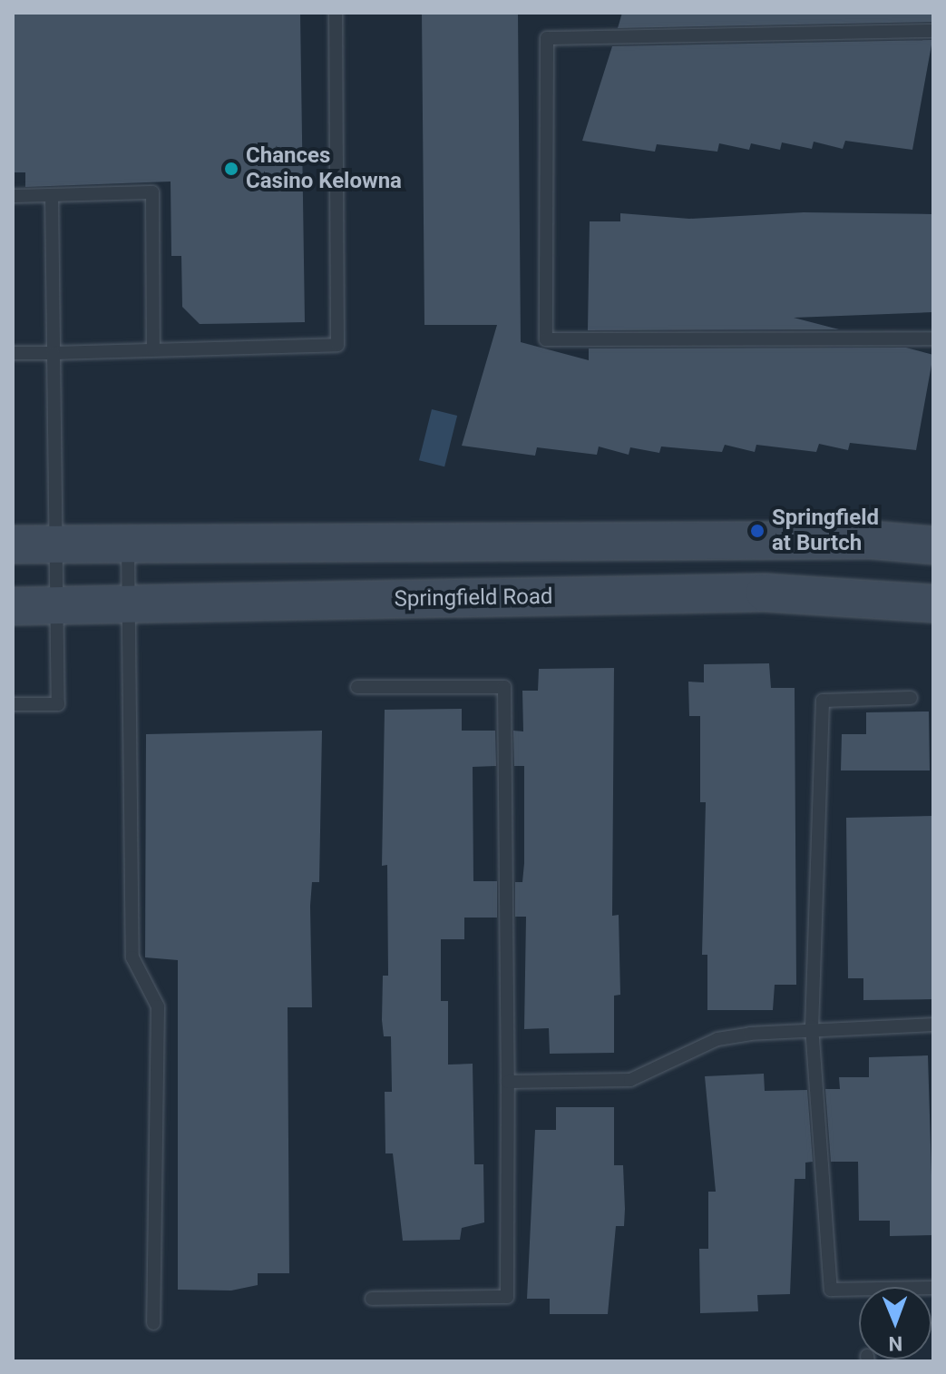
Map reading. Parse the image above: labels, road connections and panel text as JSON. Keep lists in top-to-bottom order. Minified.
{"streets":{"main road":["Springfield Road"]},"places":["Chances Casino Kelowna","Springfield at Burtch"],"north":"bottom"}
